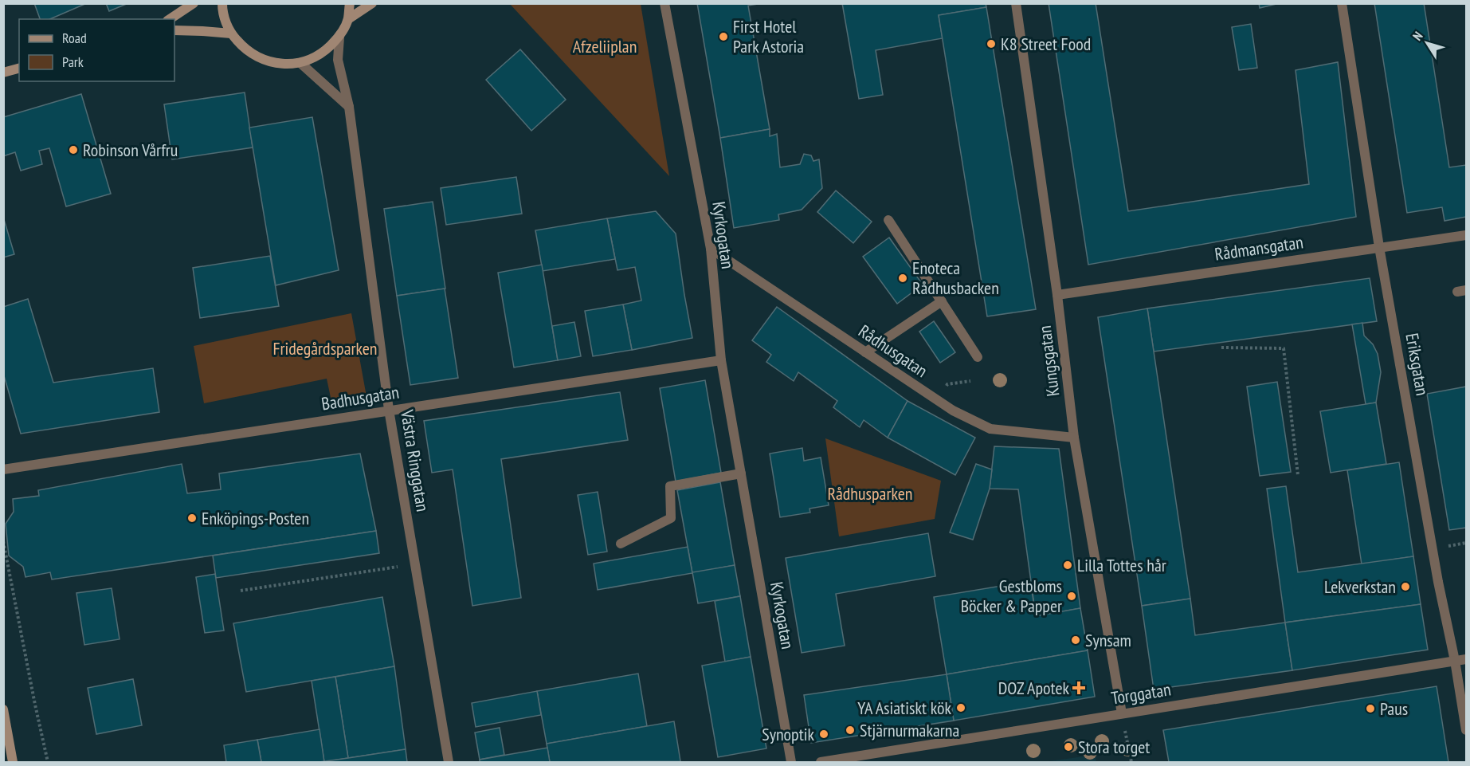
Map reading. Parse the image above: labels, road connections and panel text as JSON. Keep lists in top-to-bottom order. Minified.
{"streets":{"street":["Kyrkogatan","Rådmansgatan","Rådhusgatan","Kungsgatan","Eriksgatan","Badhusgatan","Västra Ringgatan","Torggatan"]},"crossings":[["Kyrkogatan","Rådhusgatan"],["Kyrkogatan","Badhusgatan"],["Rådmansgatan","Kungsgatan"],["Rådmansgatan","Eriksgatan"],["Rådhusgatan","Kungsgatan"],["Kungsgatan","Torggatan"],["Eriksgatan","Torggatan"],["Badhusgatan","Västra Ringgatan"]],"parks":["Afzeliiplan","Fridegårdsparken","Rådhusparken"],"places":{"other":["First Hotel Park Astoria","K8 Street Food","Robinson Vårfru","Enoteca Rådhusbacken","Enköpings-Posten","Lilla Tottes hår","Lekverkstan","Gestbloms Böcker & Papper","Synsam","YA Asiatiskt kök","Paus","Stjärnurmakarna","Synoptik","Stora torget"],"health":["DOZ Apotek"]},"legend":["Road","Park"],"north":"top left"}
